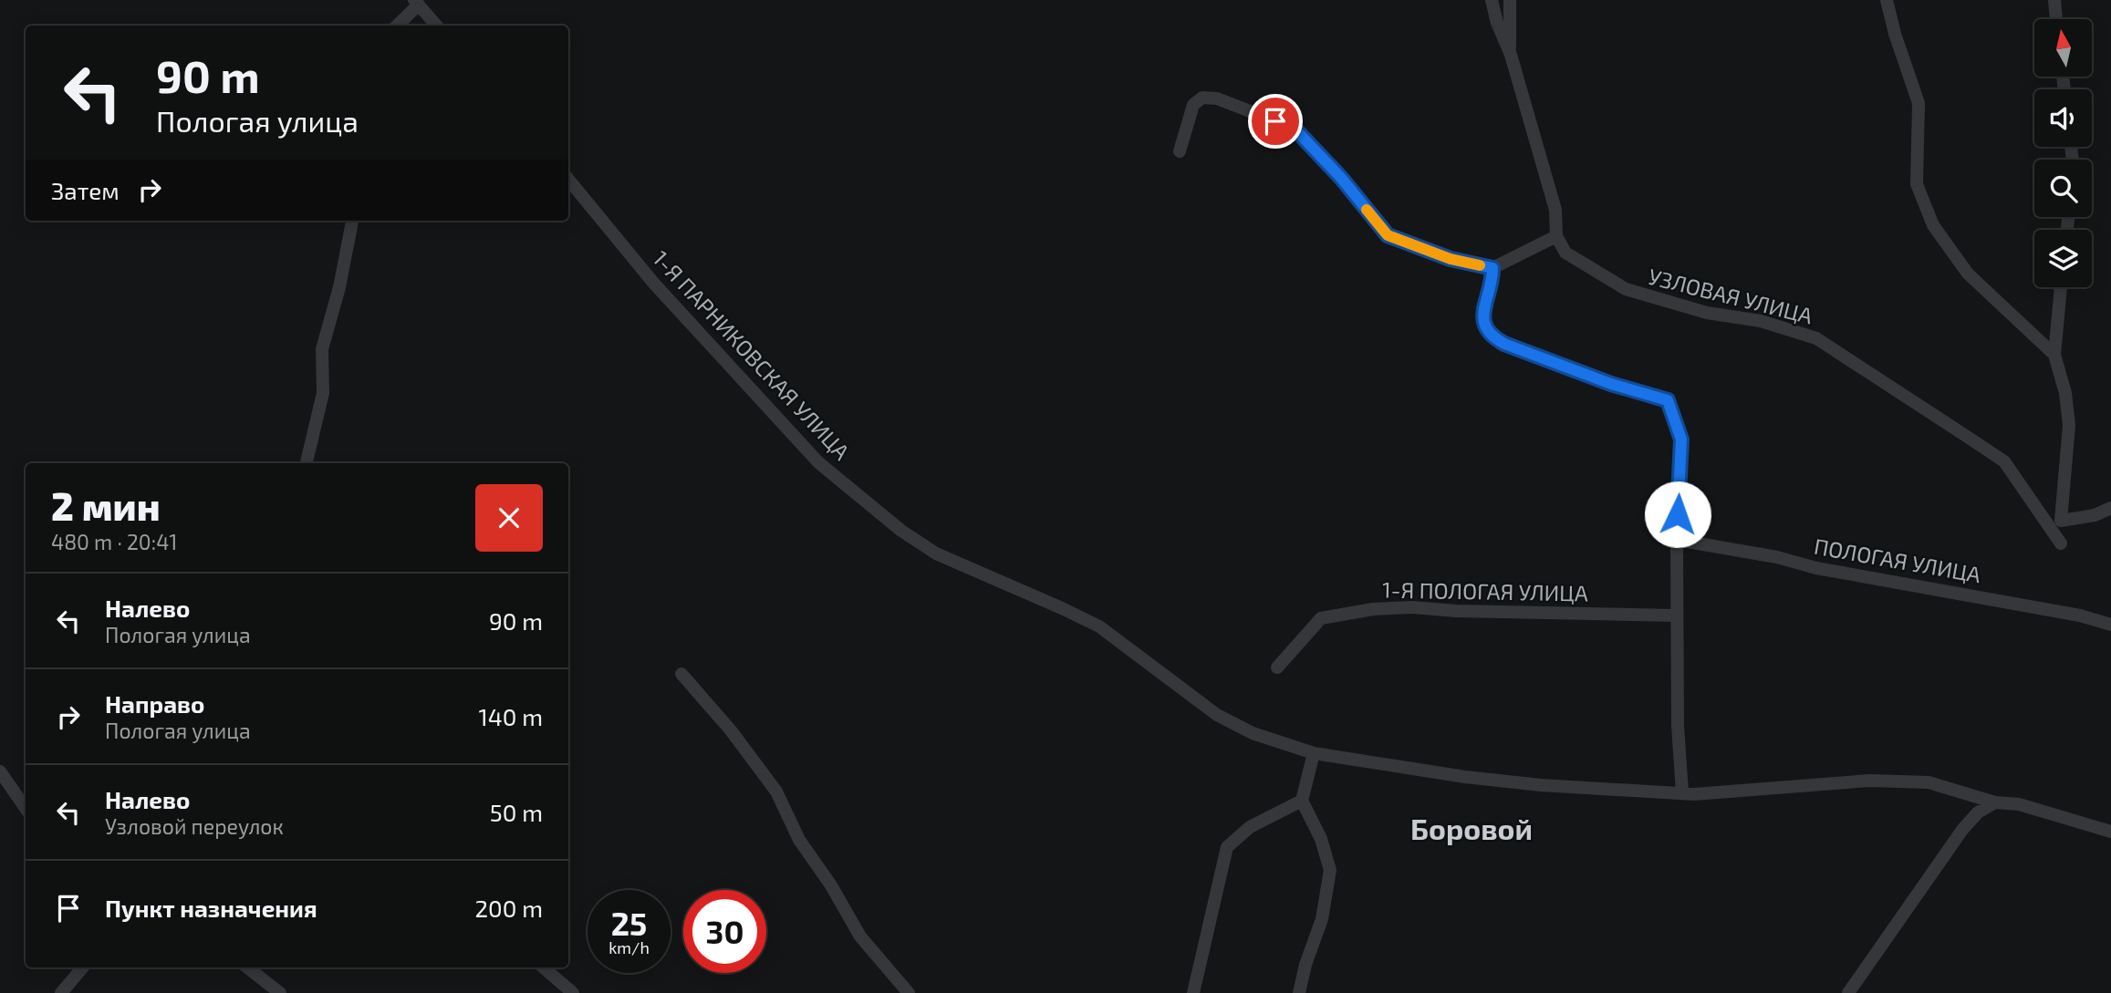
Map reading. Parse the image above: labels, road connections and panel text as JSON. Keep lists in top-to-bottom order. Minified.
{"streets":{"street":["УЗЛОВАЯ УЛИЦА","1-Я ПАРНИКОВСКАЯ УЛИЦА","ПОЛОГАЯ УЛИЦА","1-Я ПОЛОГАЯ УЛИЦА"]},"districts":["Боровой"],"north":"top","page":{"turn":["90 m","Пологая улица"],"then":"Затем","heading":["2 мин","480 m · 20:41"],"list":[{"name":"Налево","note":"Пологая улица","value":"90 m"},{"name":"Направо","note":"Пологая улица","value":"140 m"},{"name":"Налево","note":"Узловой переулок","value":"50 m"},{"name":"Пункт назначения","value":"200 m"}],"speed":"25 km/h","limit":"30"}}
